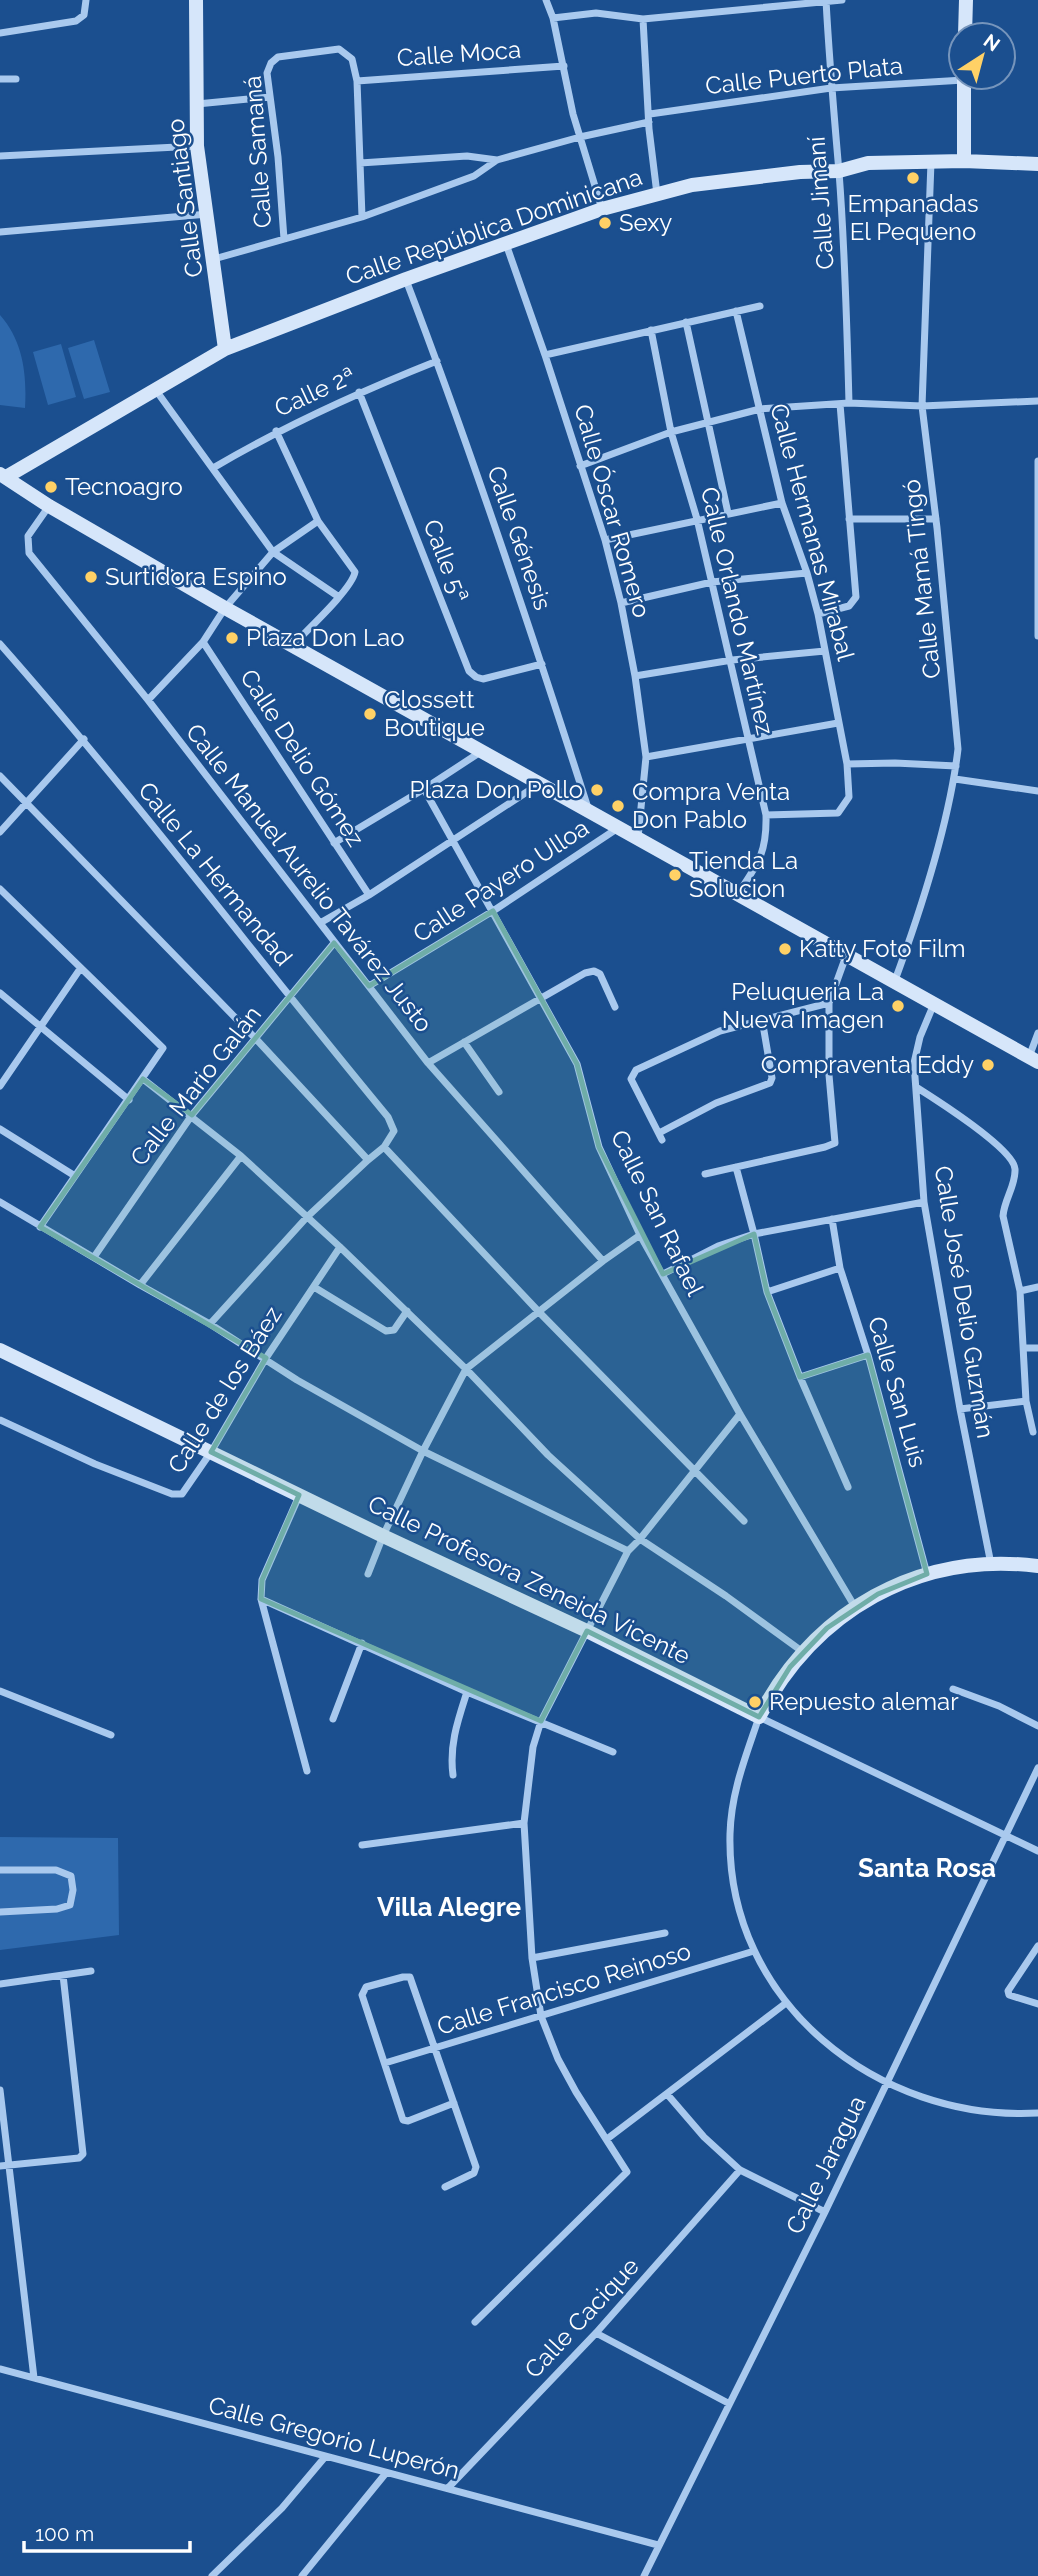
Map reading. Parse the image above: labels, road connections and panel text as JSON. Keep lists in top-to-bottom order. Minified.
{"streets":{"street":["Calle Moca","Calle Puerto Plata","Calle Samaná","Calle Santiago","Calle Jimaní","Calle República Dominicana","Calle 2ª","Calle Óscar Romero","Calle Hermanas Mirabal","Calle Génesis","Calle 5ª","Calle Mamá Tingó","Calle Orlando Martínez","Calle Delio Gómez","Calle La Hermandad","Calle Manuel Aurelio Tavárez Justo","Calle Payero Ulloa","Calle Mario Galán","Calle San Rafael","Calle José Delio Guzmán","Calle de los Báez","Calle San Luis","Calle Profesora Zeneida Vicente","Calle Francisco Reinoso","Calle Jaragua","Calle Cacique","Calle Gregorio Luperón"]},"crossings":[["Calle Moca","Calle Samaná"],["Calle Puerto Plata","Calle Jimaní"],["Calle Santiago","Calle República Dominicana"],["Calle Jimaní","Calle República Dominicana"],["Calle República Dominicana","Calle Óscar Romero"],["Calle República Dominicana","Calle Génesis"],["Calle República Dominicana","Calle Mamá Tingó"],["Calle 2ª","Calle Génesis"],["Calle 2ª","Calle 5ª"],["Calle Hermanas Mirabal","Calle Orlando Martínez"],["Calle Génesis","Calle 5ª"],["Calle La Hermandad","Calle Mario Galán"],["Calle Manuel Aurelio Tavárez Justo","Calle Payero Ulloa"],["Calle Manuel Aurelio Tavárez Justo","Calle Mario Galán"],["Calle Payero Ulloa","Calle San Rafael"],["Calle de los Báez","Calle Profesora Zeneida Vicente"],["Calle Profesora Zeneida Vicente","Calle Jaragua"],["Calle Jaragua","Calle Gregorio Luperón"],["Calle Cacique","Calle Gregorio Luperón"]],"districts":["Santa Rosa","Villa Alegre"],"places":["Empanadas El Pequeno","Sexy","Tecnoagro","Surtidora Espino","Plaza Don Lao","Clossett Boutique","Plaza Don Pollo","Compra Venta Don Pablo","Tienda La Solucion","Katty Foto Film","Peluqueria La Nueva Imagen","Compraventa Eddy","Repuesto alemar"],"scale_bar":"100 m","north":"top right"}
